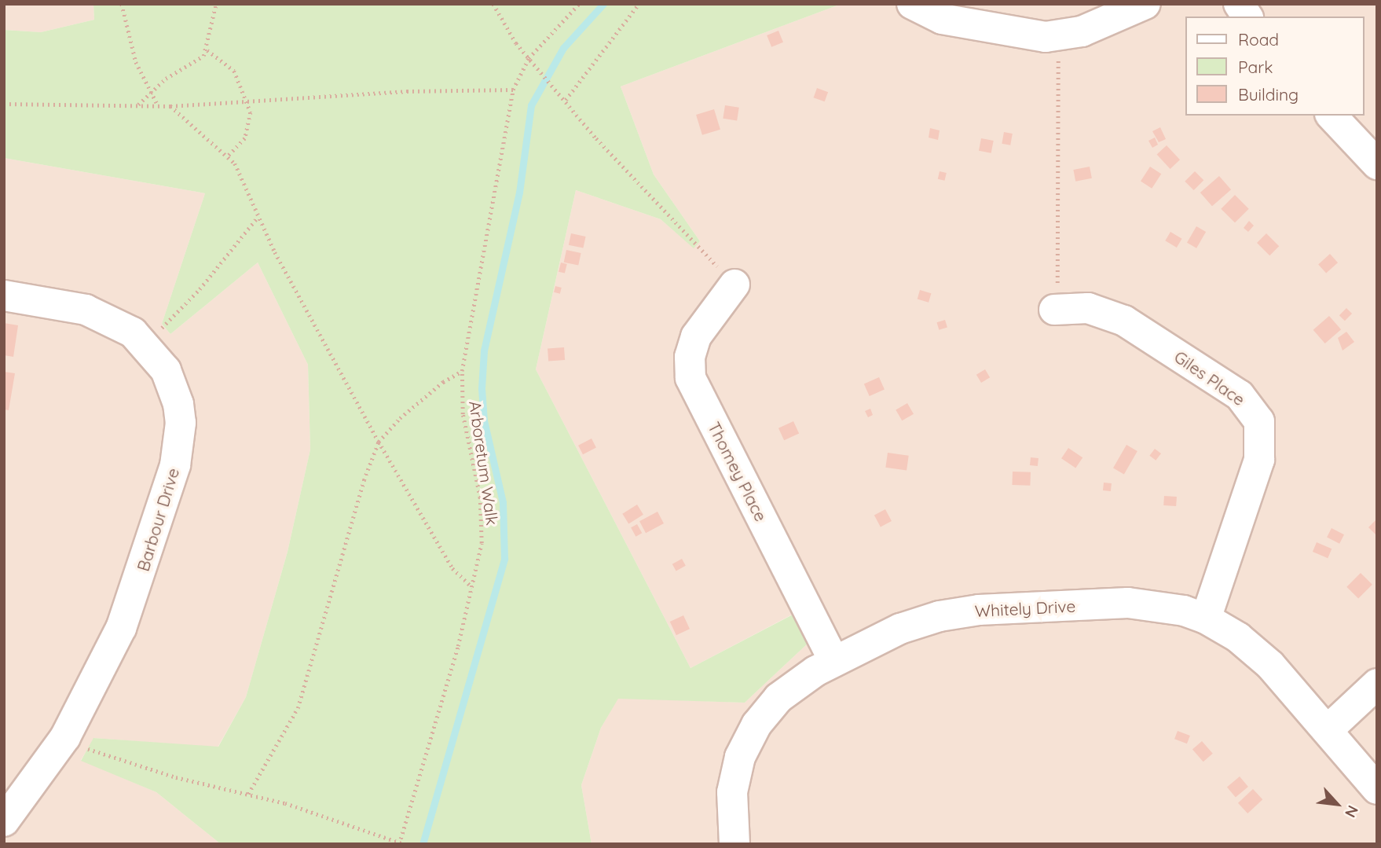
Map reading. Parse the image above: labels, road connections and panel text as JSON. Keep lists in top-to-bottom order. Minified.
{"streets":{"street":["Giles Place","Thomey Place","Barbour Drive","Whitely Drive"],"path":["Arboretum Walk"]},"crossings":[["Giles Place","Whitely Drive"],["Thomey Place","Whitely Drive"]],"legend":["Road","Park","Building"],"north":"bottom right"}
